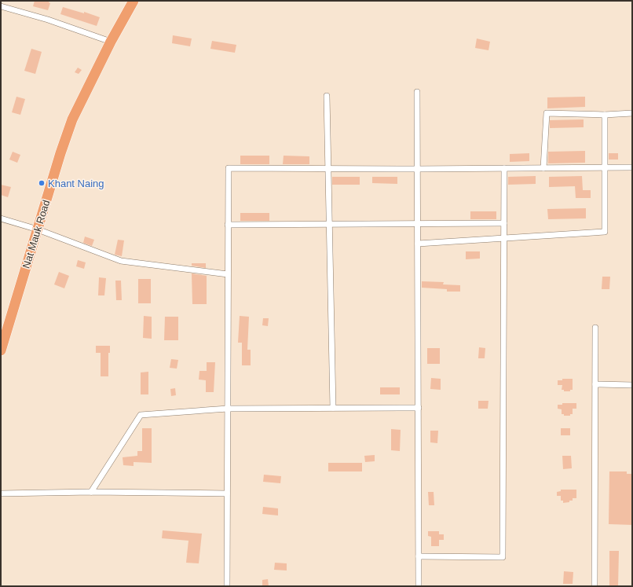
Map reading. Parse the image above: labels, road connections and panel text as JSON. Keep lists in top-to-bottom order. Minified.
{"streets":{"highway":["Nat Mauk Road"]},"places":["Khant Naing"]}
